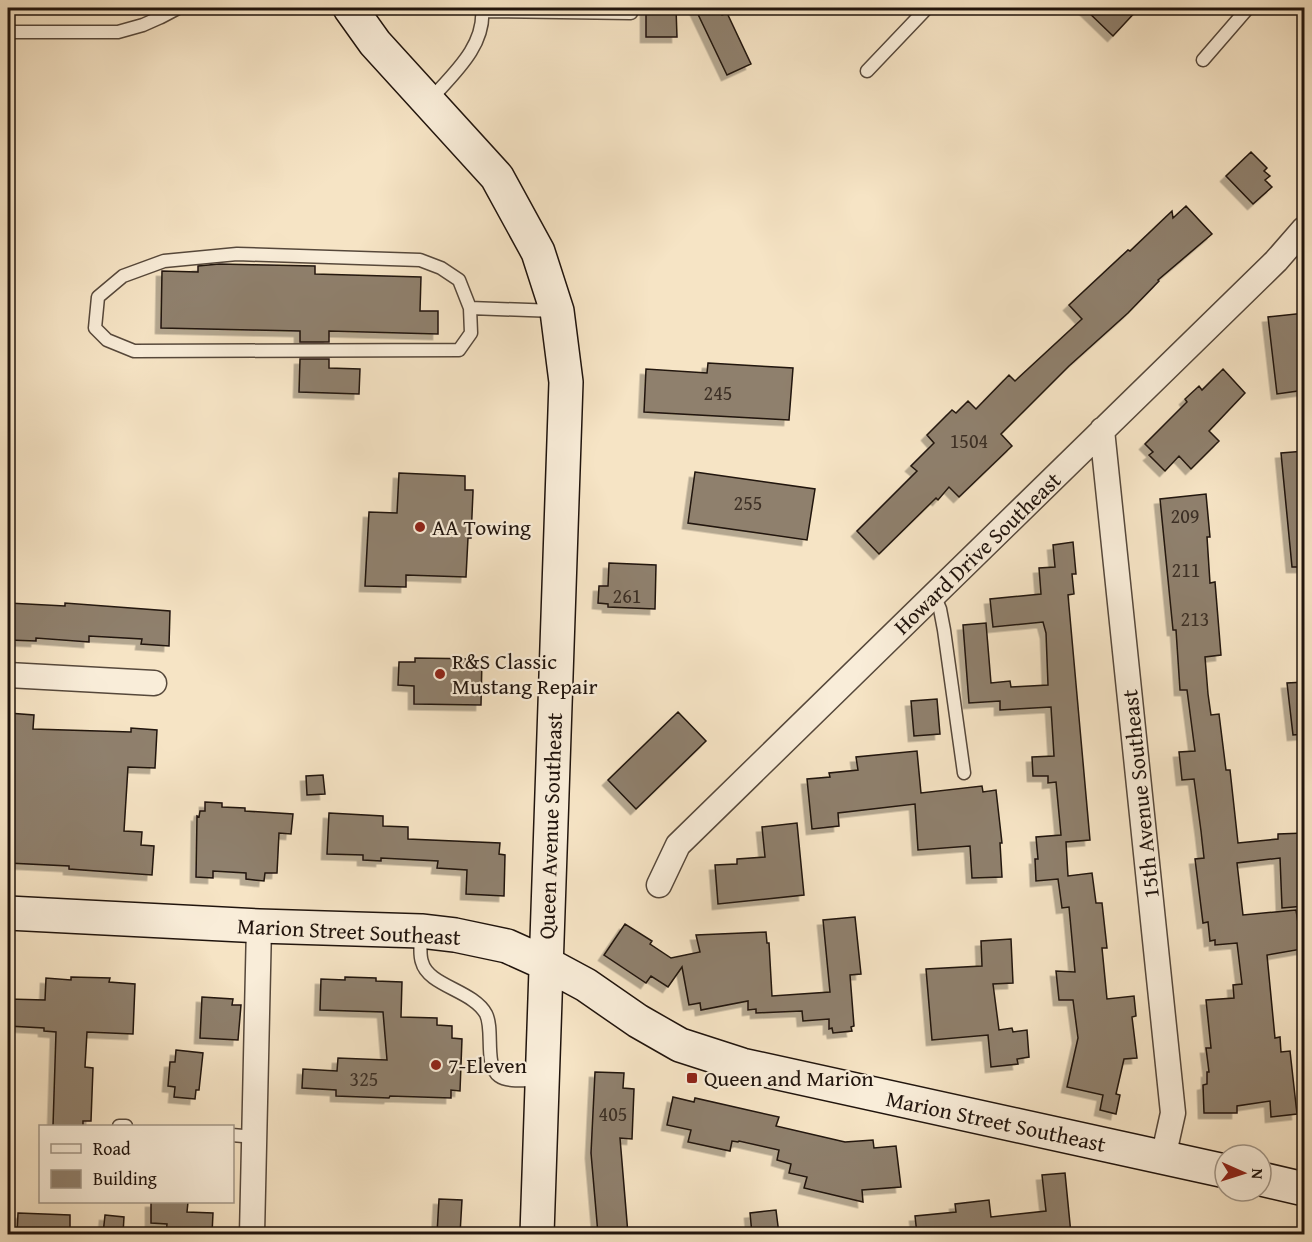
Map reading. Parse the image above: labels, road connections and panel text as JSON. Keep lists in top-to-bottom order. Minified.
{"streets":{"street":["Howard Drive Southeast","15th Avenue Southeast","Queen Avenue Southeast","Marion Street Southeast"]},"crossings":[["Howard Drive Southeast","15th Avenue Southeast"],["15th Avenue Southeast","Marion Street Southeast"],["Queen Avenue Southeast","Marion Street Southeast"]],"places":{"other":["AA Towing","R&S Classic Mustang Repair","7-Eleven"],"transit":["Queen and Marion"]},"house_numbers":["245","1504","255","209","211","261","213","325","405"],"legend":["Road","Building"],"north":"right"}
